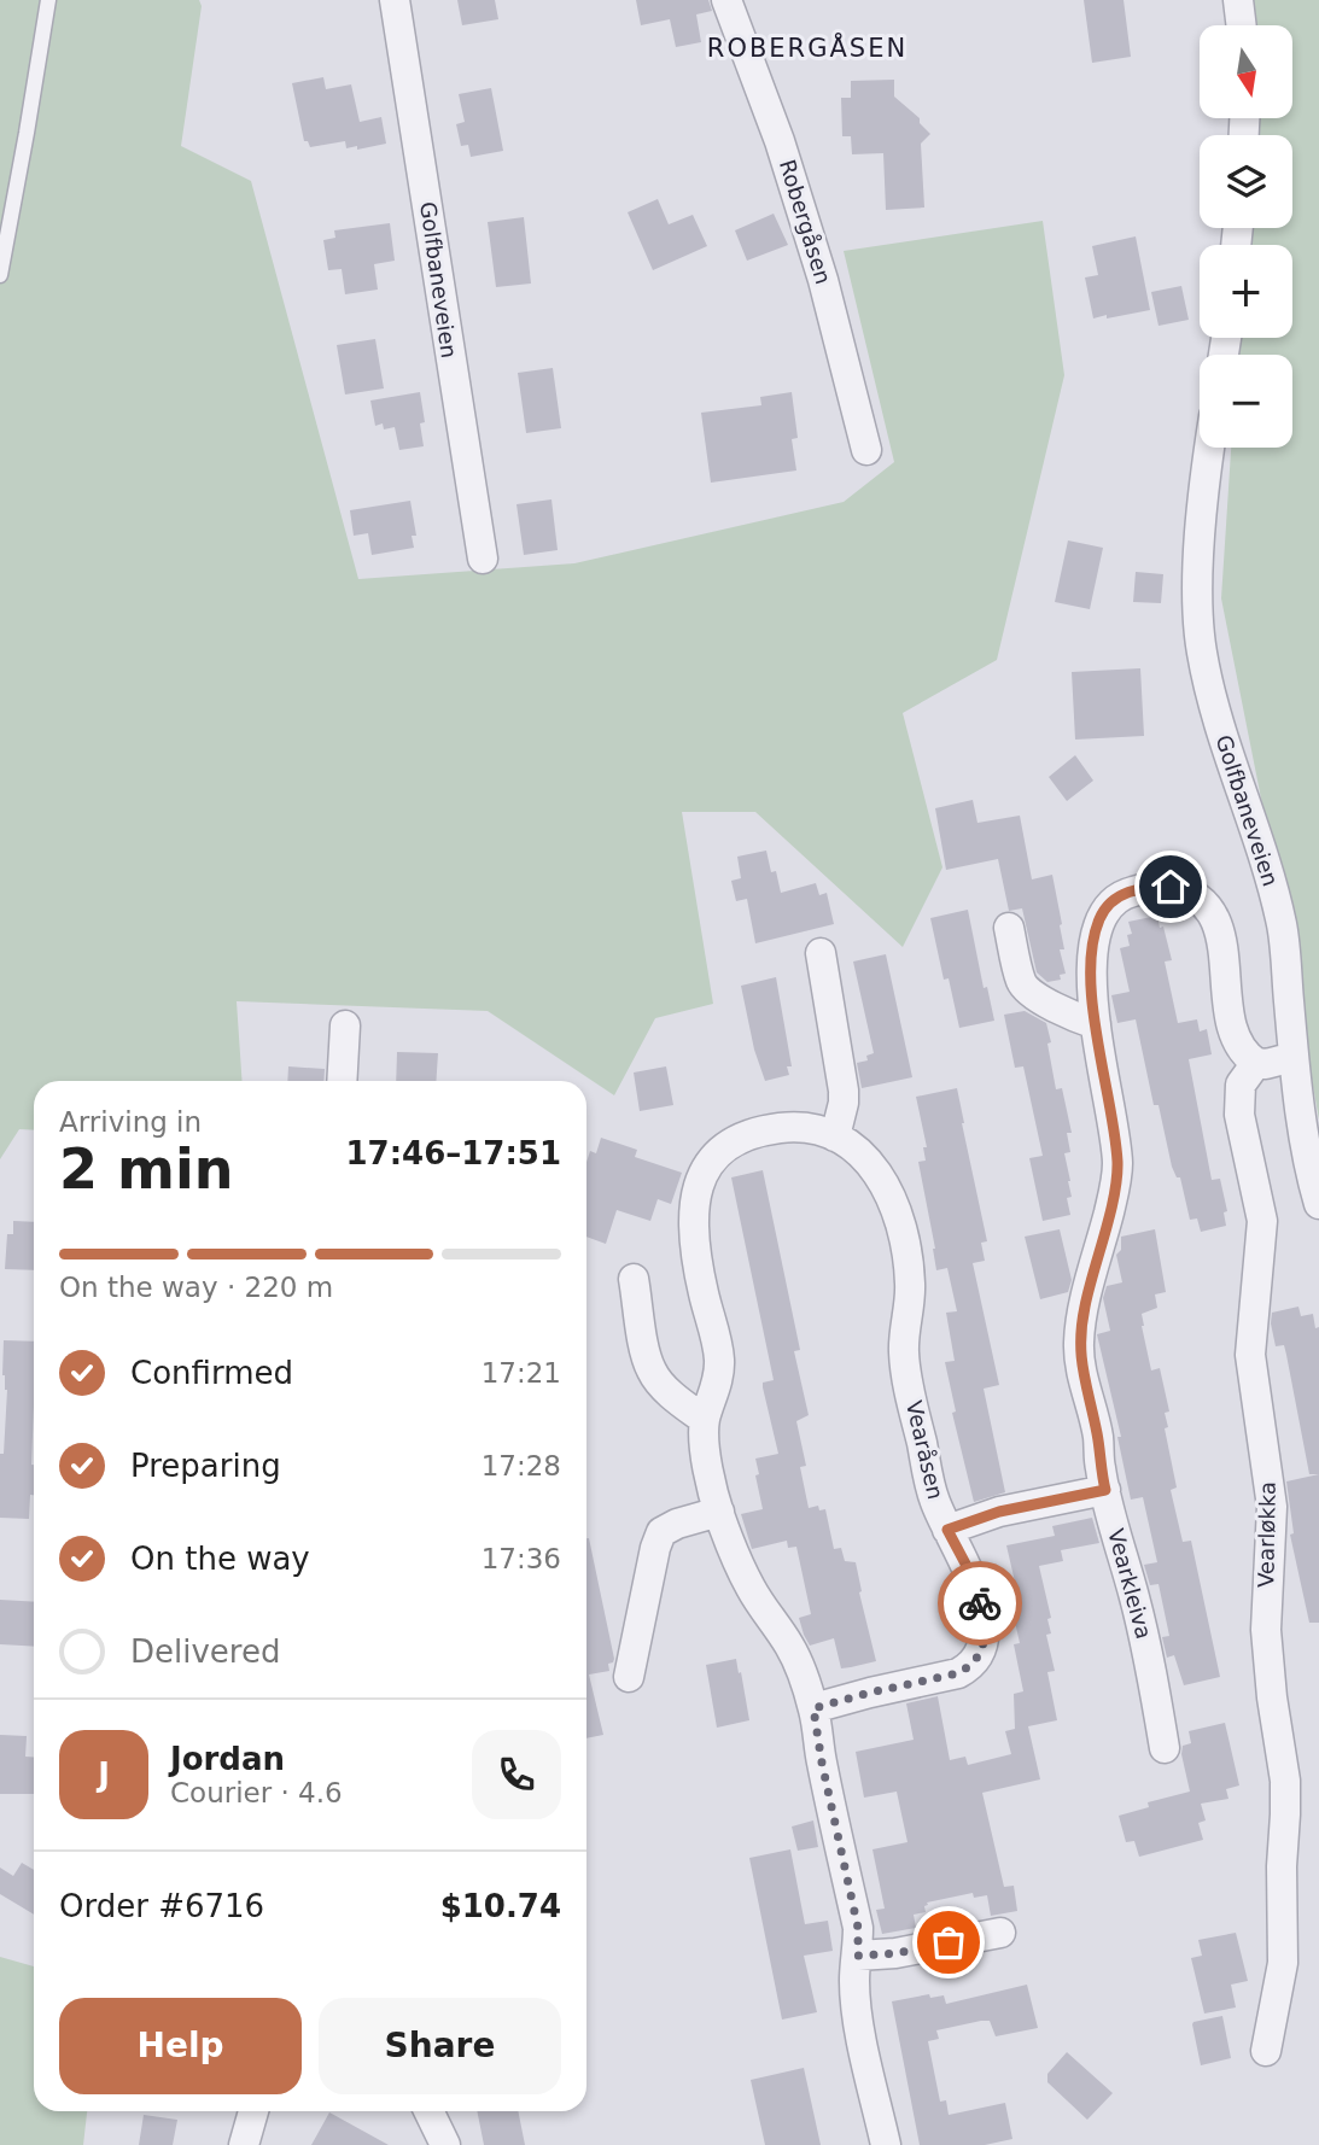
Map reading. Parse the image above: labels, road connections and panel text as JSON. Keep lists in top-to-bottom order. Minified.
{"streets":{"street":["Robergåsen","Golfbaneveien","Vearåsen","Vearløkka","Vearkleiva"]},"crossings":[["Vearløkka","Vearkleiva"]],"districts":["ROBERGÅSEN"],"north":"bottom","page":{"map_buttons":["+","−"],"heading":["2 min","Arriving in","17:46–17:51"],"panel":["Jordan","Courier · 4.6","Order #6716","$10.74"],"bar":"On the way · 220 m","list":[["Confirmed","17:21"],["Preparing","17:28"],["On the way","17:36"],"Delivered"],"round":"J","buttons":["Help","Share"]}}
